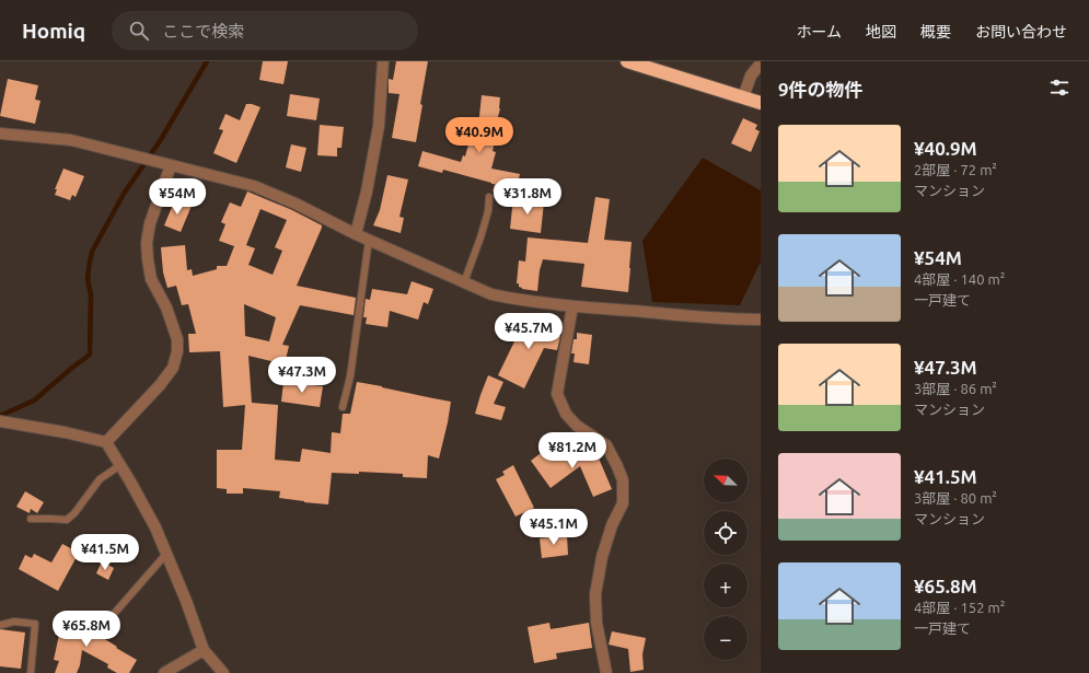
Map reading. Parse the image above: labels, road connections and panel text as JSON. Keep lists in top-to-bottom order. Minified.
{"north":"top left","page":{"header":"Homiq","search":"ここで検索","nav":["ホーム","地図","概要","お問い合わせ"],"heading":"9件の物件","list":[{"name":"¥40.9M","note":"2部屋 · 72 m² · マンション"},{"name":"¥54M","note":"4部屋 · 140 m² · 一戸建て"},{"name":"¥47.3M","note":"3部屋 · 86 m² · マンション"},{"name":"¥41.5M","note":"3部屋 · 80 m² · マンション"},{"name":"¥65.8M","note":"4部屋 · 152 m² · 一戸建て"}],"price":["¥40.9M","¥54M","¥31.8M","¥45.7M","¥47.3M","¥81.2M","¥45.1M","¥41.5M","¥65.8M"],"map_buttons":["+","−"]}}
